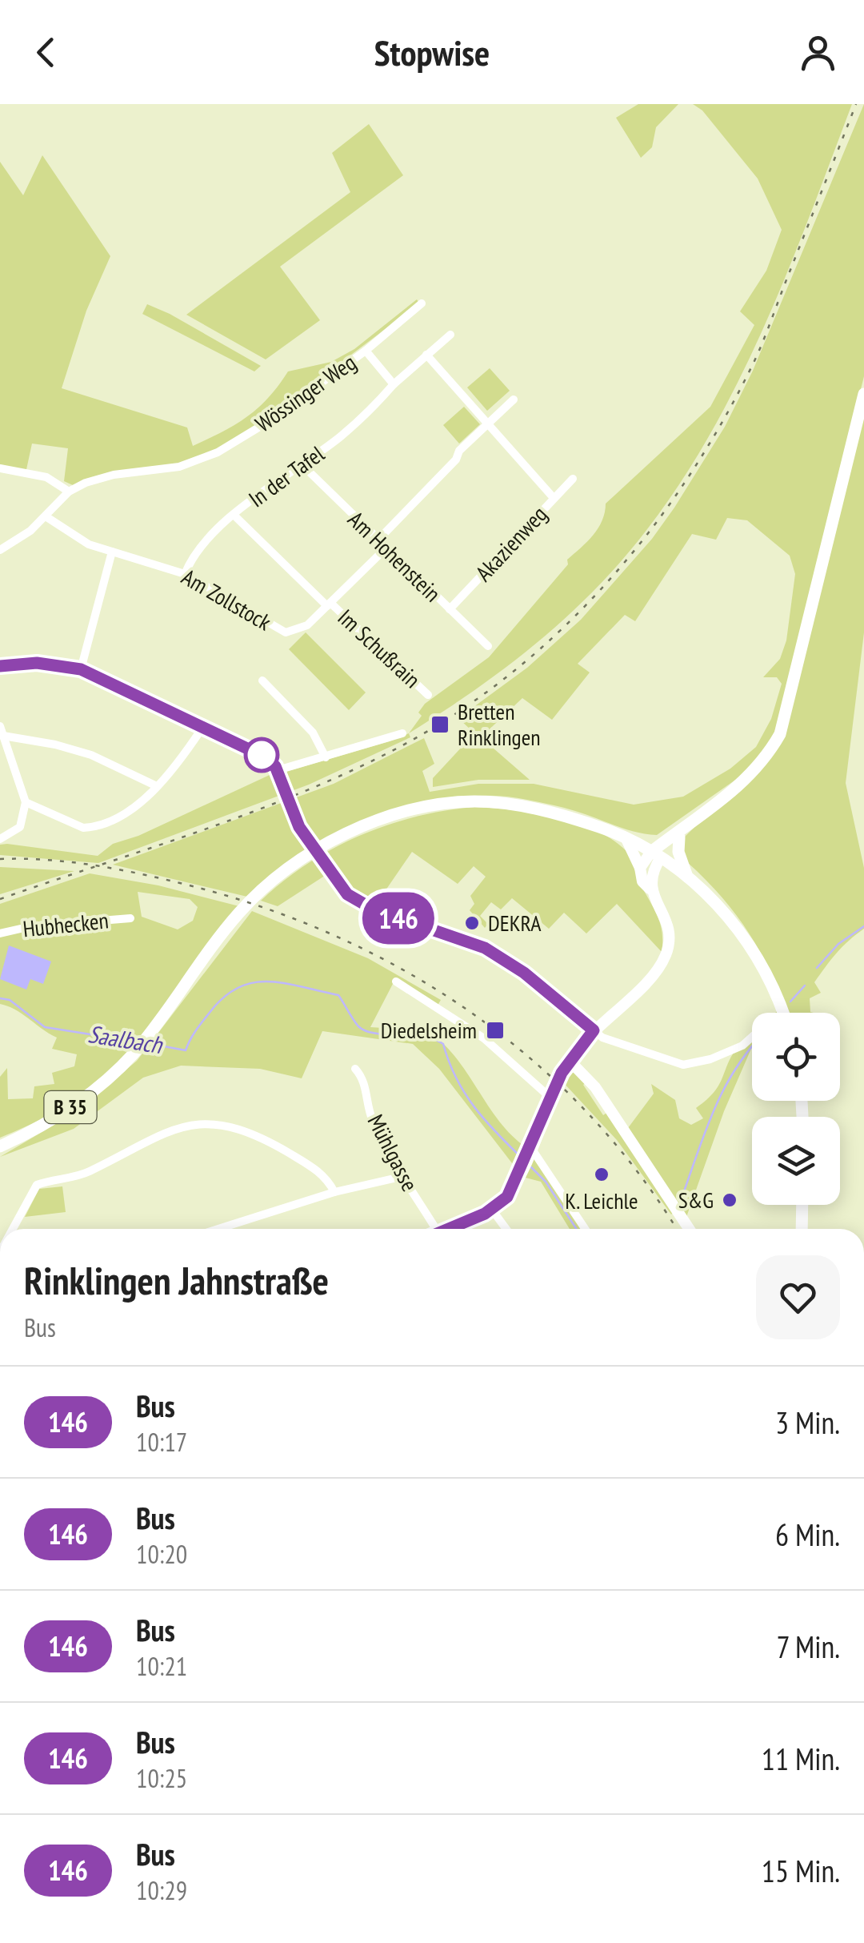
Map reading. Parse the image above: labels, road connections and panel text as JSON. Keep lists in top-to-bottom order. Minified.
{"streets":{"main road":["B 35"],"street":["Wössinger Weg","In der Tafel","Akazienweg","Am Hohenstein","Am Zollstock","Im Schußrain","Hubhecken","Mühlgasse"]},"crossings":[["In der Tafel","Am Hohenstein"],["In der Tafel","Am Zollstock"],["In der Tafel","Im Schußrain"],["Akazienweg","Am Hohenstein"],["Am Hohenstein","Am Zollstock"],["Am Zollstock","Im Schußrain"]],"water":["Saalbach"],"places":{"transit":["Bretten Rinklingen","Diedelsheim"],"other":["DEKRA","K. Leichle","S&G"]},"lines":["bus line 146"],"page":{"header":"Stopwise","on_map":"146","heading":["Rinklingen Jahnstraße","Bus"],"list":[{"mark":"146","name":"Bus","note":"10:17","value":"3 Min."},{"mark":"146","name":"Bus","note":"10:20","value":"6 Min."},{"mark":"146","name":"Bus","note":"10:21","value":"7 Min."},{"mark":"146","name":"Bus","note":"10:25","value":"11 Min."},{"mark":"146","name":"Bus","note":"10:29","value":"15 Min."}]}}
